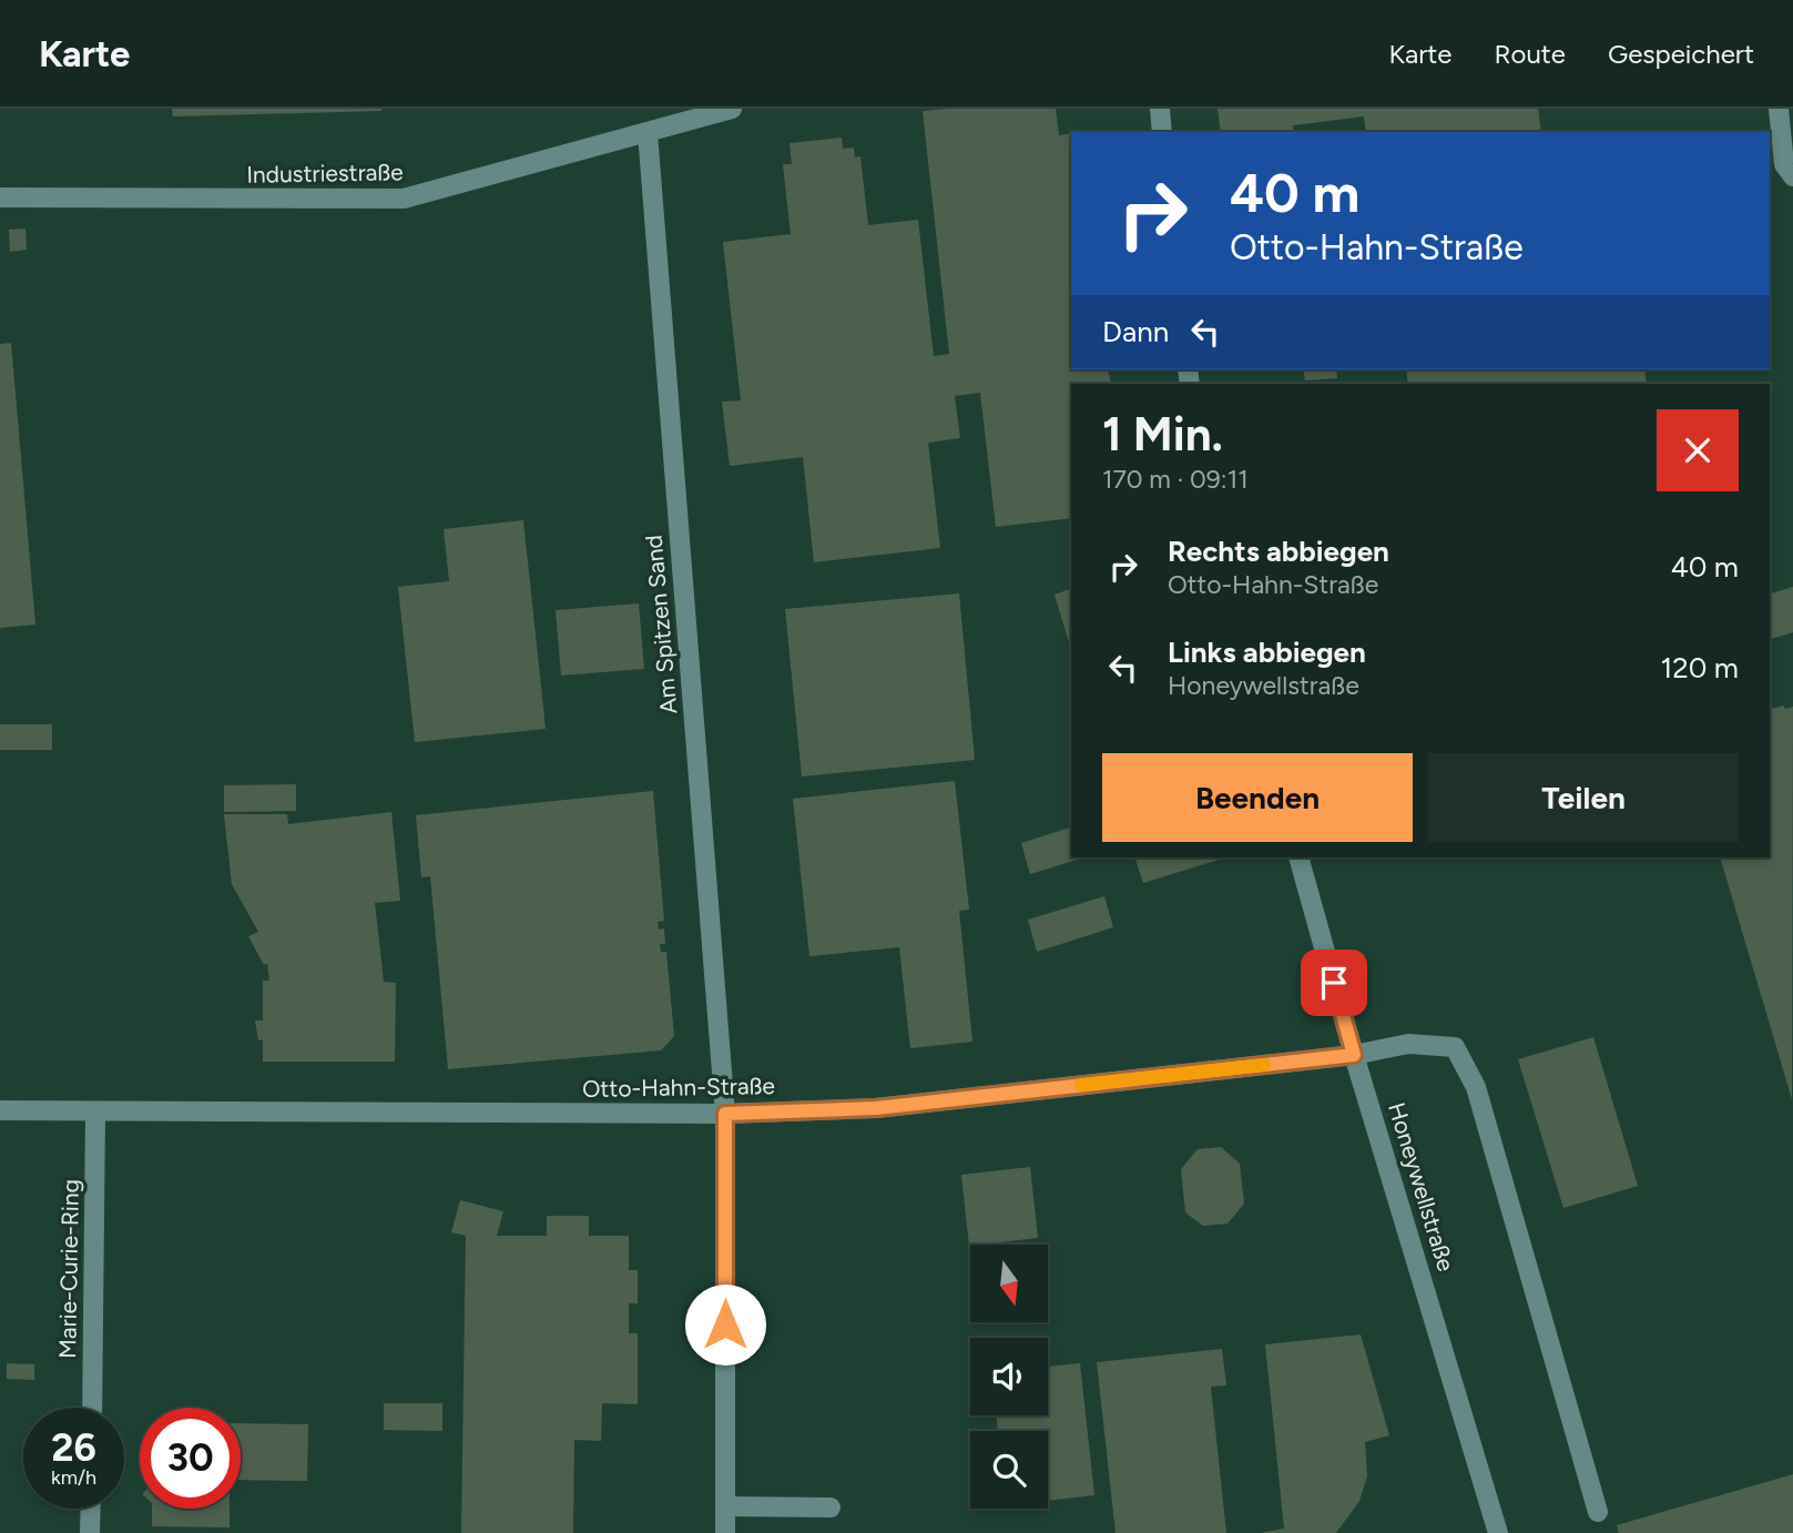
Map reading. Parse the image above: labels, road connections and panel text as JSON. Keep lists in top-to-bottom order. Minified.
{"streets":{"street":["Industriestraße","Am Spitzen Sand","Otto-Hahn-Straße","Honeywellstraße","Marie-Curie-Ring"]},"crossings":[["Industriestraße","Am Spitzen Sand"],["Am Spitzen Sand","Otto-Hahn-Straße"],["Otto-Hahn-Straße","Honeywellstraße"],["Otto-Hahn-Straße","Marie-Curie-Ring"]],"north":"bottom","page":{"header":"Karte","nav":["Karte","Route","Gespeichert"],"turn":["40 m","Otto-Hahn-Straße"],"then":"Dann","heading":["1 Min.","170 m · 09:11"],"list":[{"name":"Rechts abbiegen","note":"Otto-Hahn-Straße","value":"40 m"},{"name":"Links abbiegen","note":"Honeywellstraße","value":"120 m"}],"buttons":["Beenden","Teilen"],"speed":"26 km/h","limit":"30"}}
